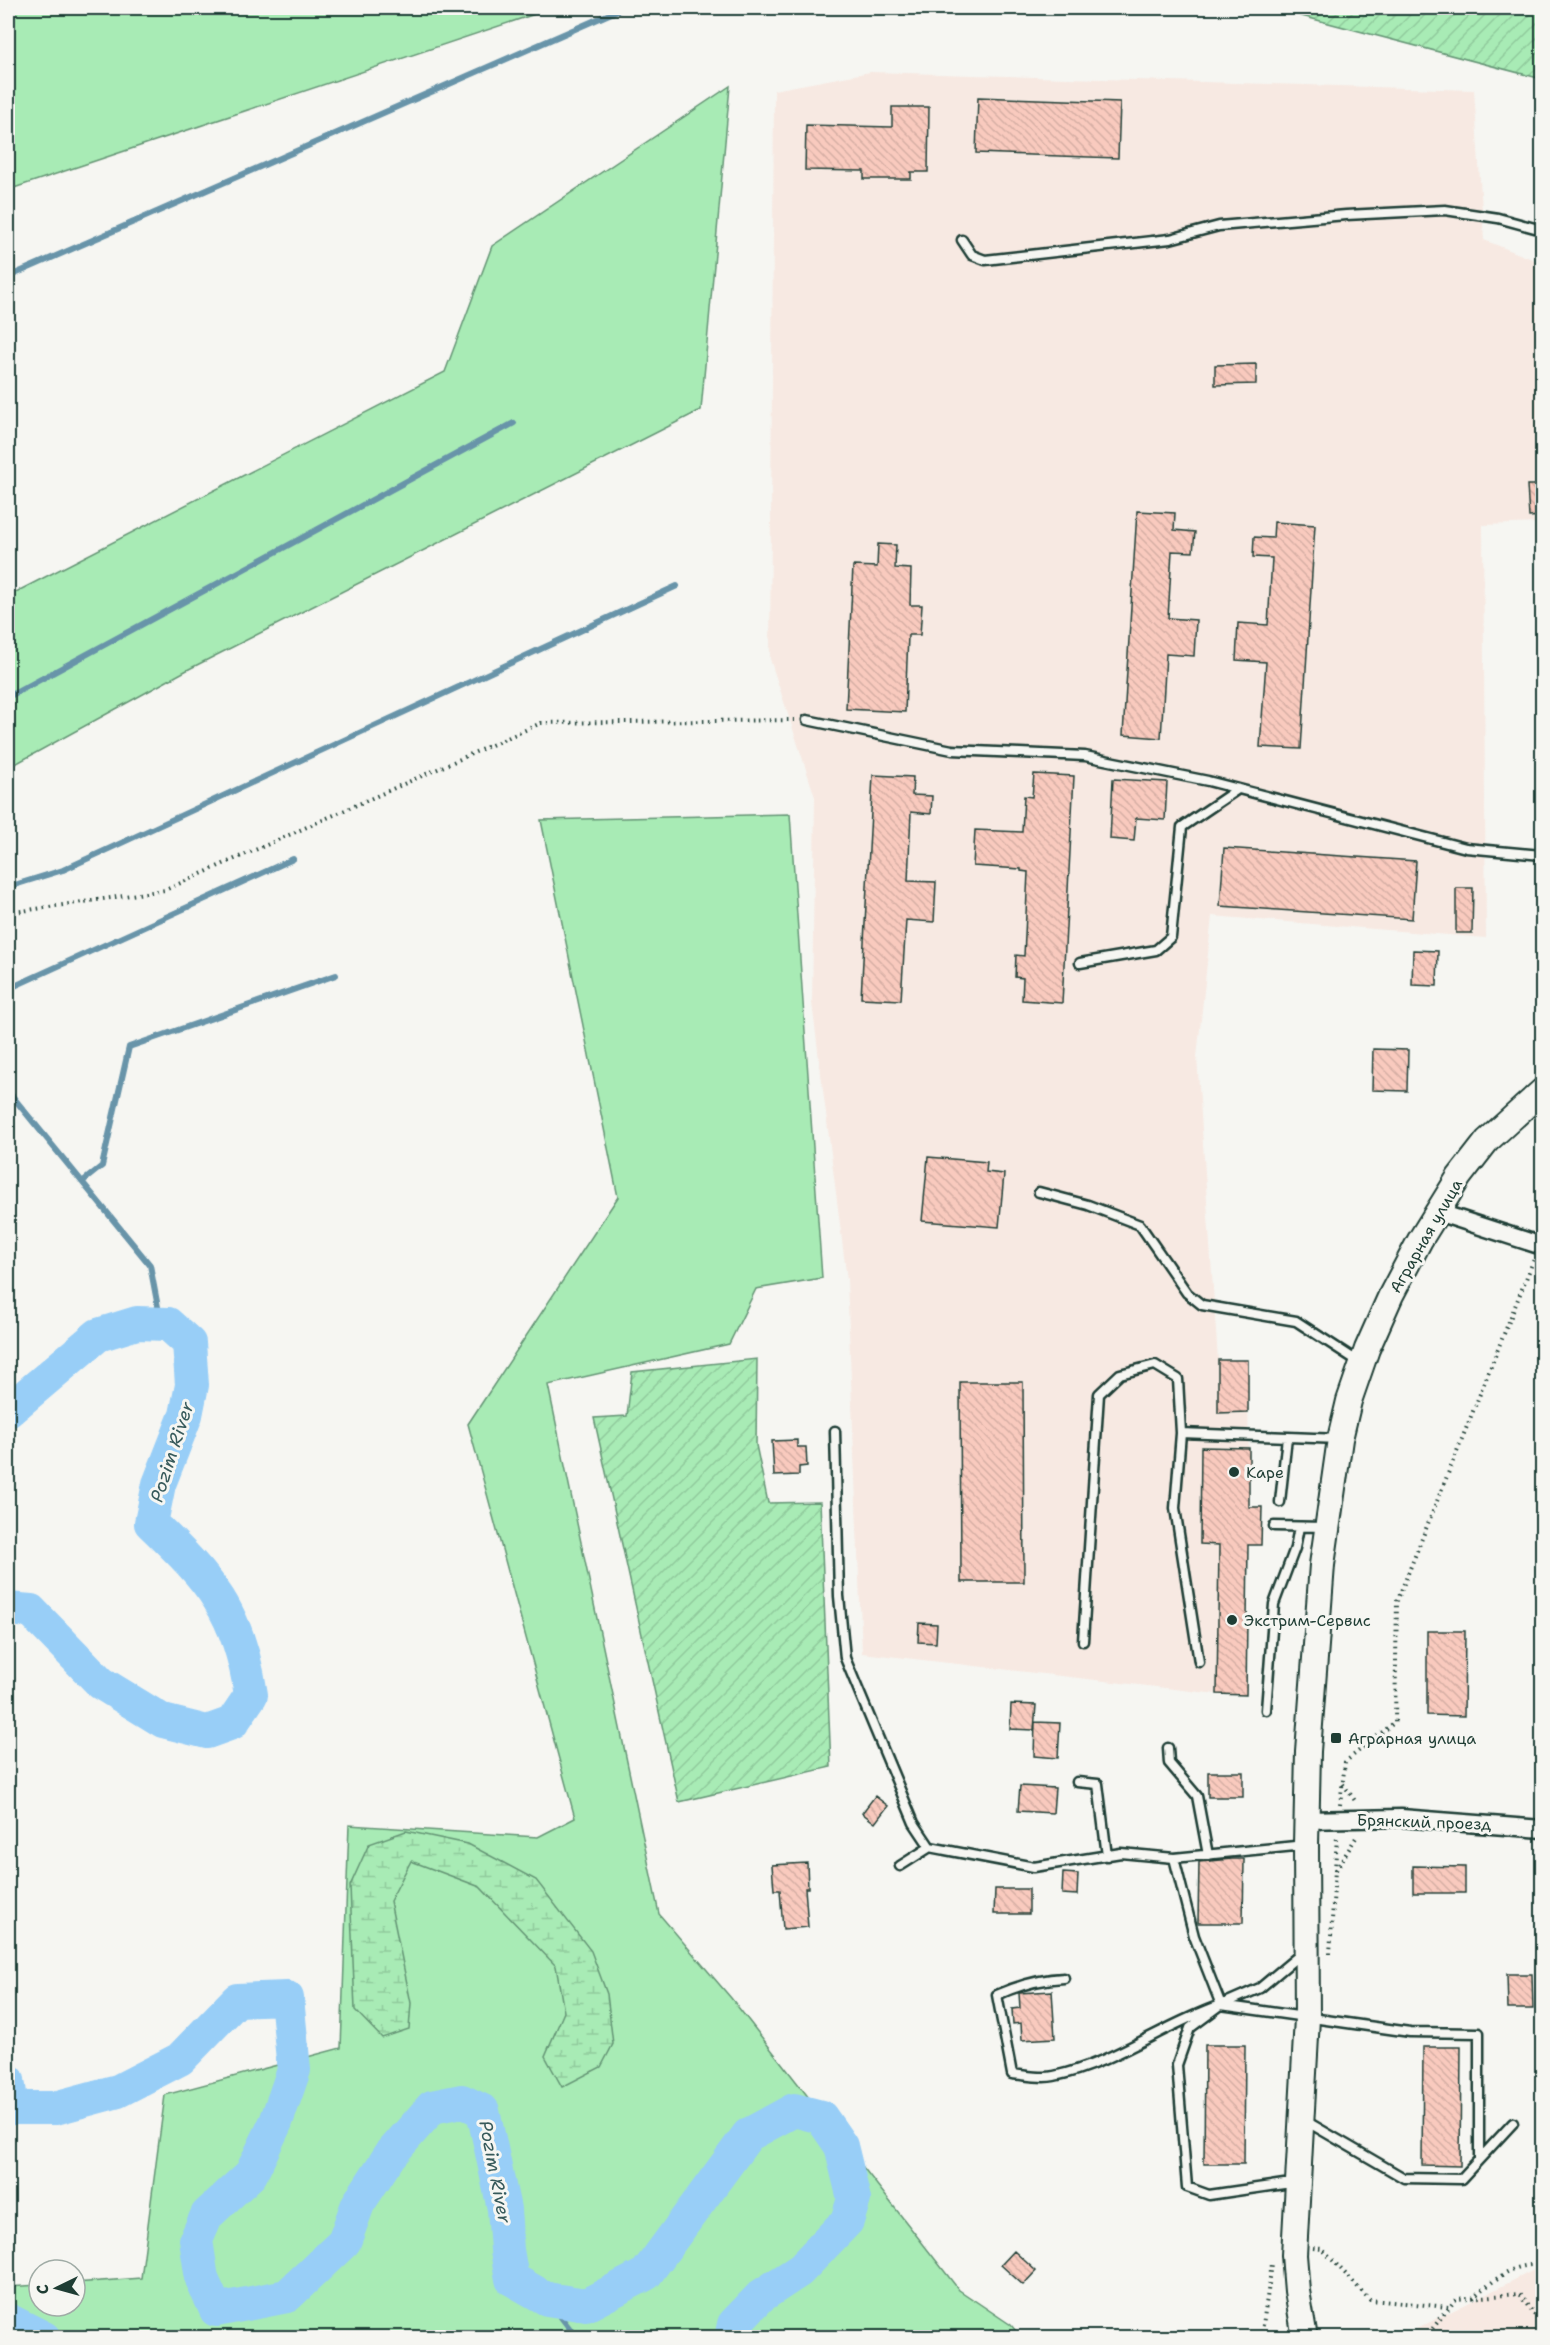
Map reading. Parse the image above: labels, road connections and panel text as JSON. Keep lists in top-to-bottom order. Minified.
{"streets":{"street":["Аграрная улица","Брянский проезд"]},"crossings":[["Аграрная улица","Брянский проезд"]],"water":["Pozim River"],"places":{"other":["Каре","Экстрим-Сервис"],"transit":["Аграрная улица"]},"north":"left"}
